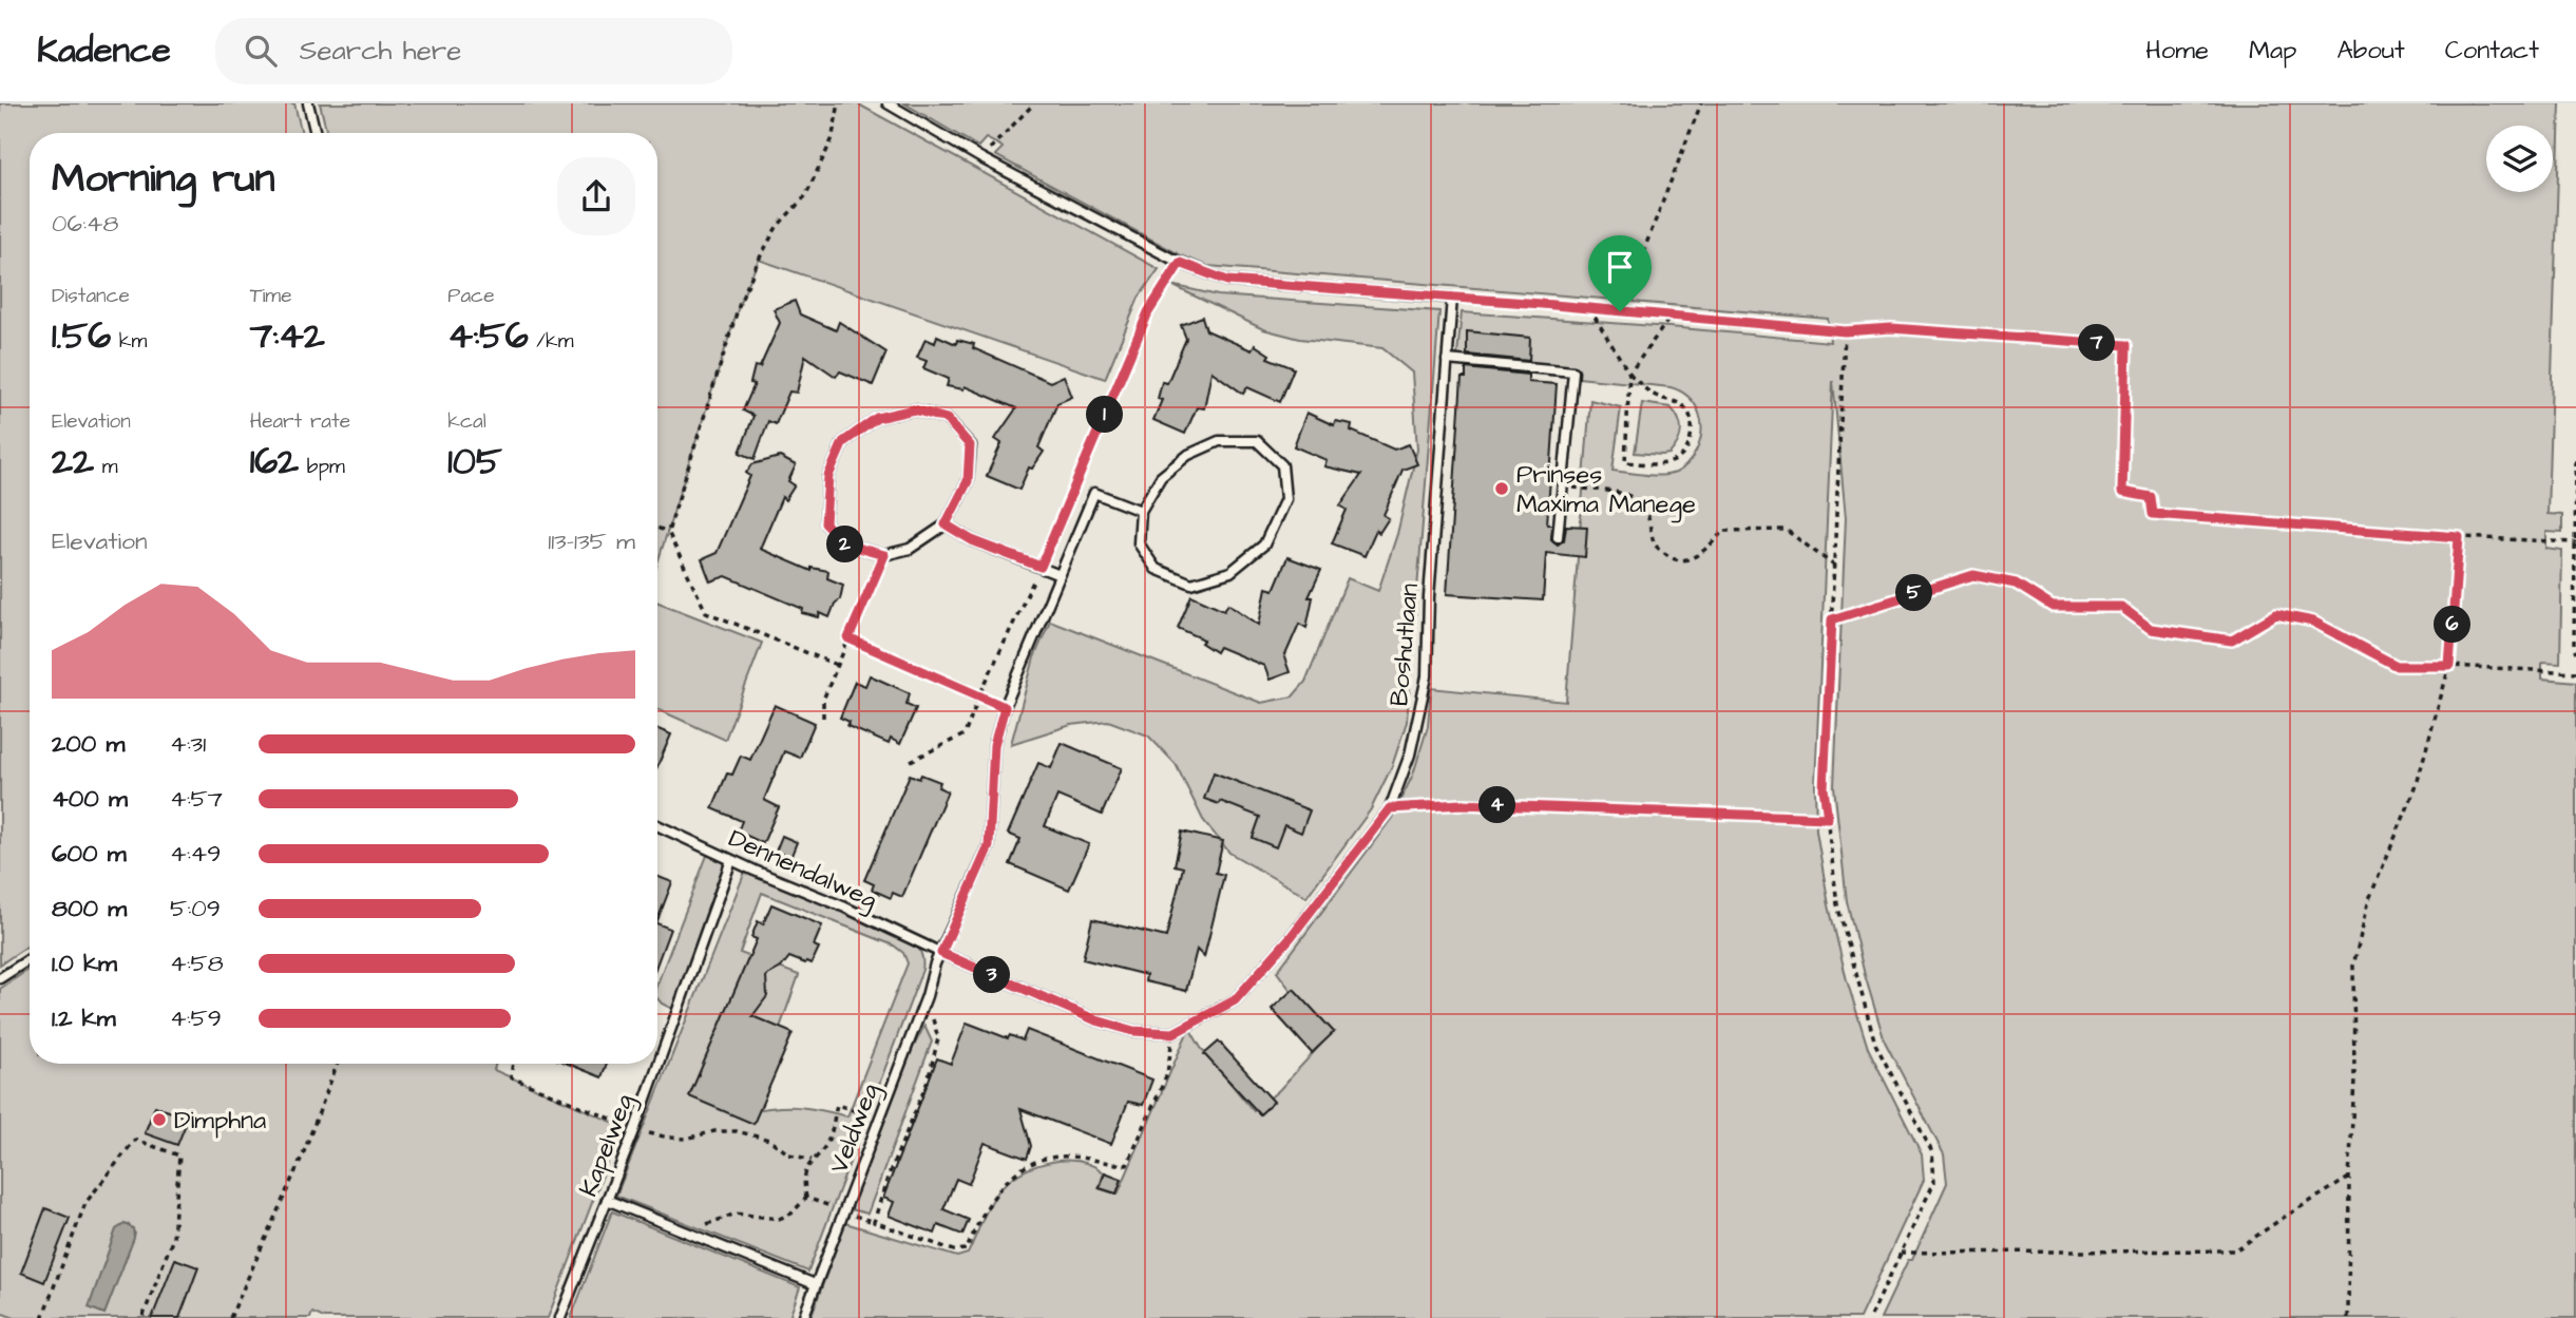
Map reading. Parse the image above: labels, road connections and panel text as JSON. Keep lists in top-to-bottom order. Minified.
{"streets":{"lane":["Boshutlaan","Dennendalweg","Veldweg","Kapelweg"]},"crossings":[["Dennendalweg","Veldweg"],["Dennendalweg","Kapelweg"]],"places":["Prinses Maxima Manege","Dimphna"],"page":{"header":"Kadence","search":"Search here","nav":["Home","Map","About","Contact"],"heading":["Morning run","06:48"],"stats":[["Distance","1.56 km"],["Time","7:42"],["Pace","4:56 /km"],["Elevation","22 m"],["Heart rate","162 bpm"],["kcal","105"]],"pins":["7","1","2","5","6","4","3"],"chart":["Elevation","113–135 m"],"list":[{"name":"200 m","note":"4:31"},{"name":"400 m","note":"4:57"},{"name":"600 m","note":"4:49"},{"name":"800 m","note":"5:09"},{"name":"1.0 km","note":"4:58"},{"name":"1.2 km","note":"4:59"}]}}
